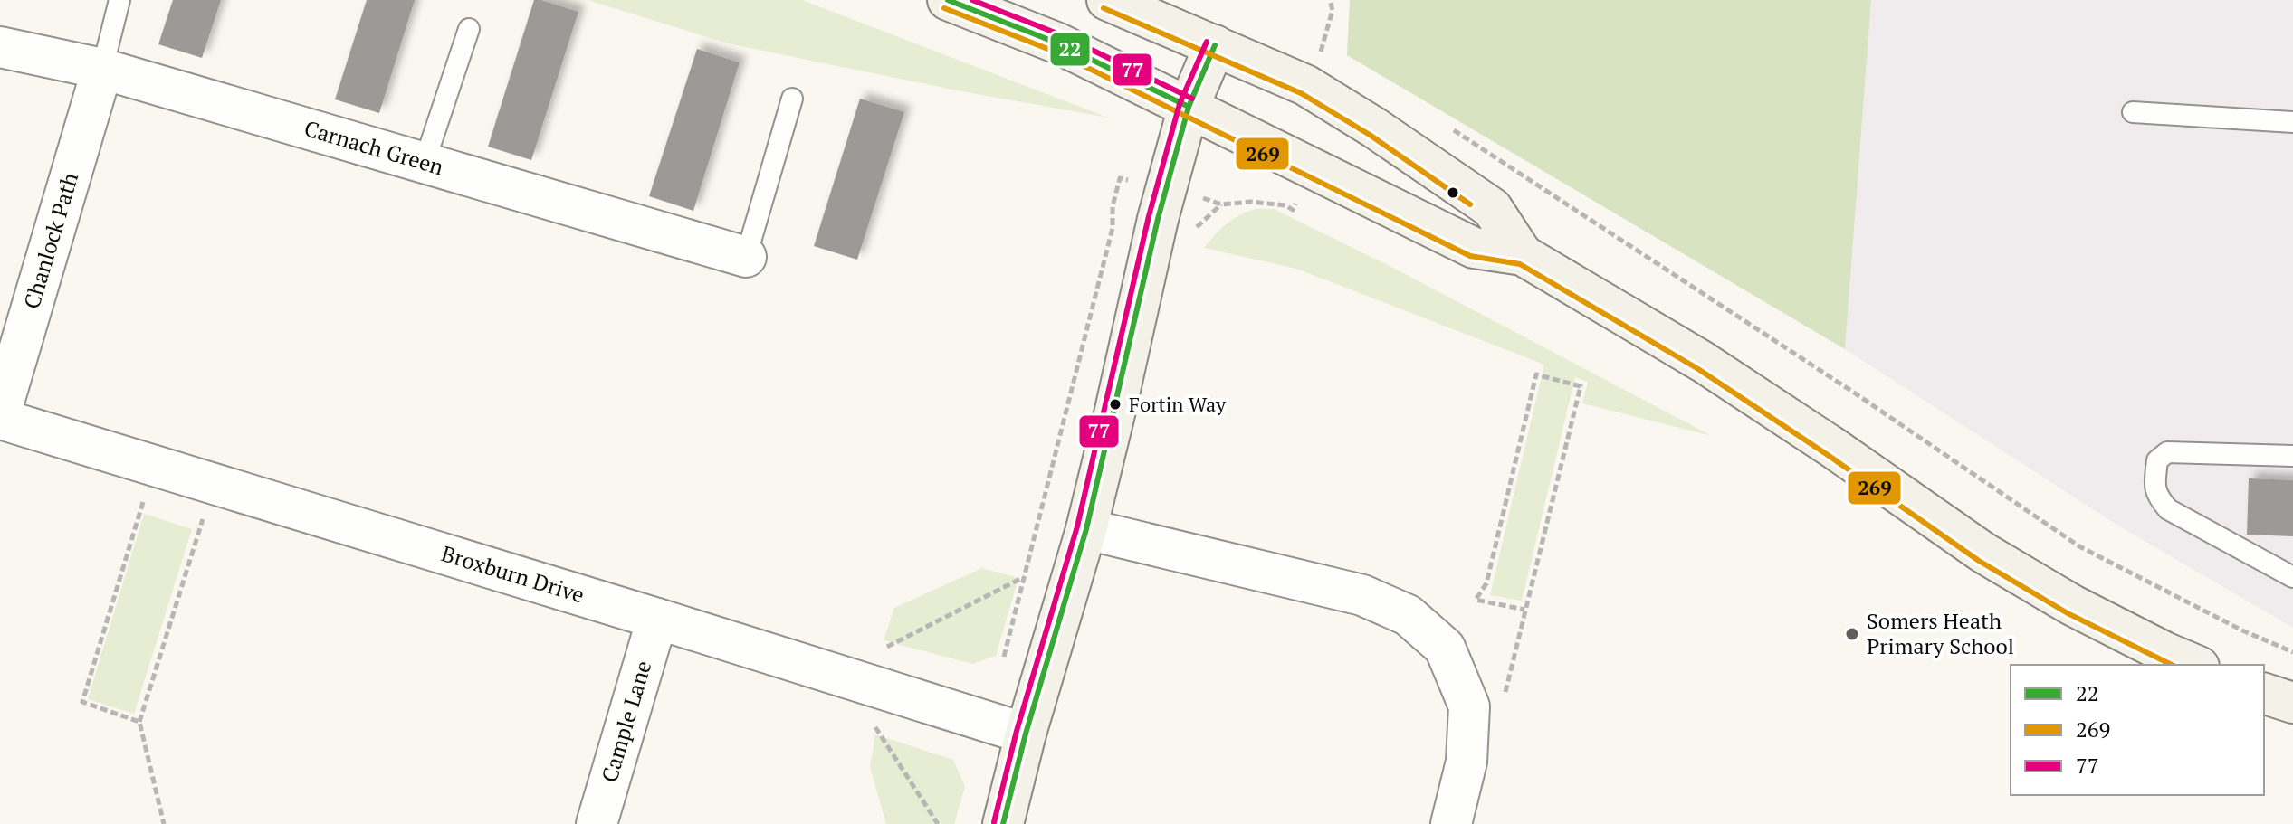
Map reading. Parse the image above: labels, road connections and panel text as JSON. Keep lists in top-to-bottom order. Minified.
{"streets":{"street":["Carnach Green","Chanlock Path","Broxburn Drive","Cample Lane"]},"crossings":[["Carnach Green","Chanlock Path"],["Chanlock Path","Broxburn Drive"],["Broxburn Drive","Cample Lane"]],"places":["Fortin Way","Somers Heath Primary School"],"lines":["transit line 22","transit line 77","transit line 269"],"legend":["22","269","77"]}
